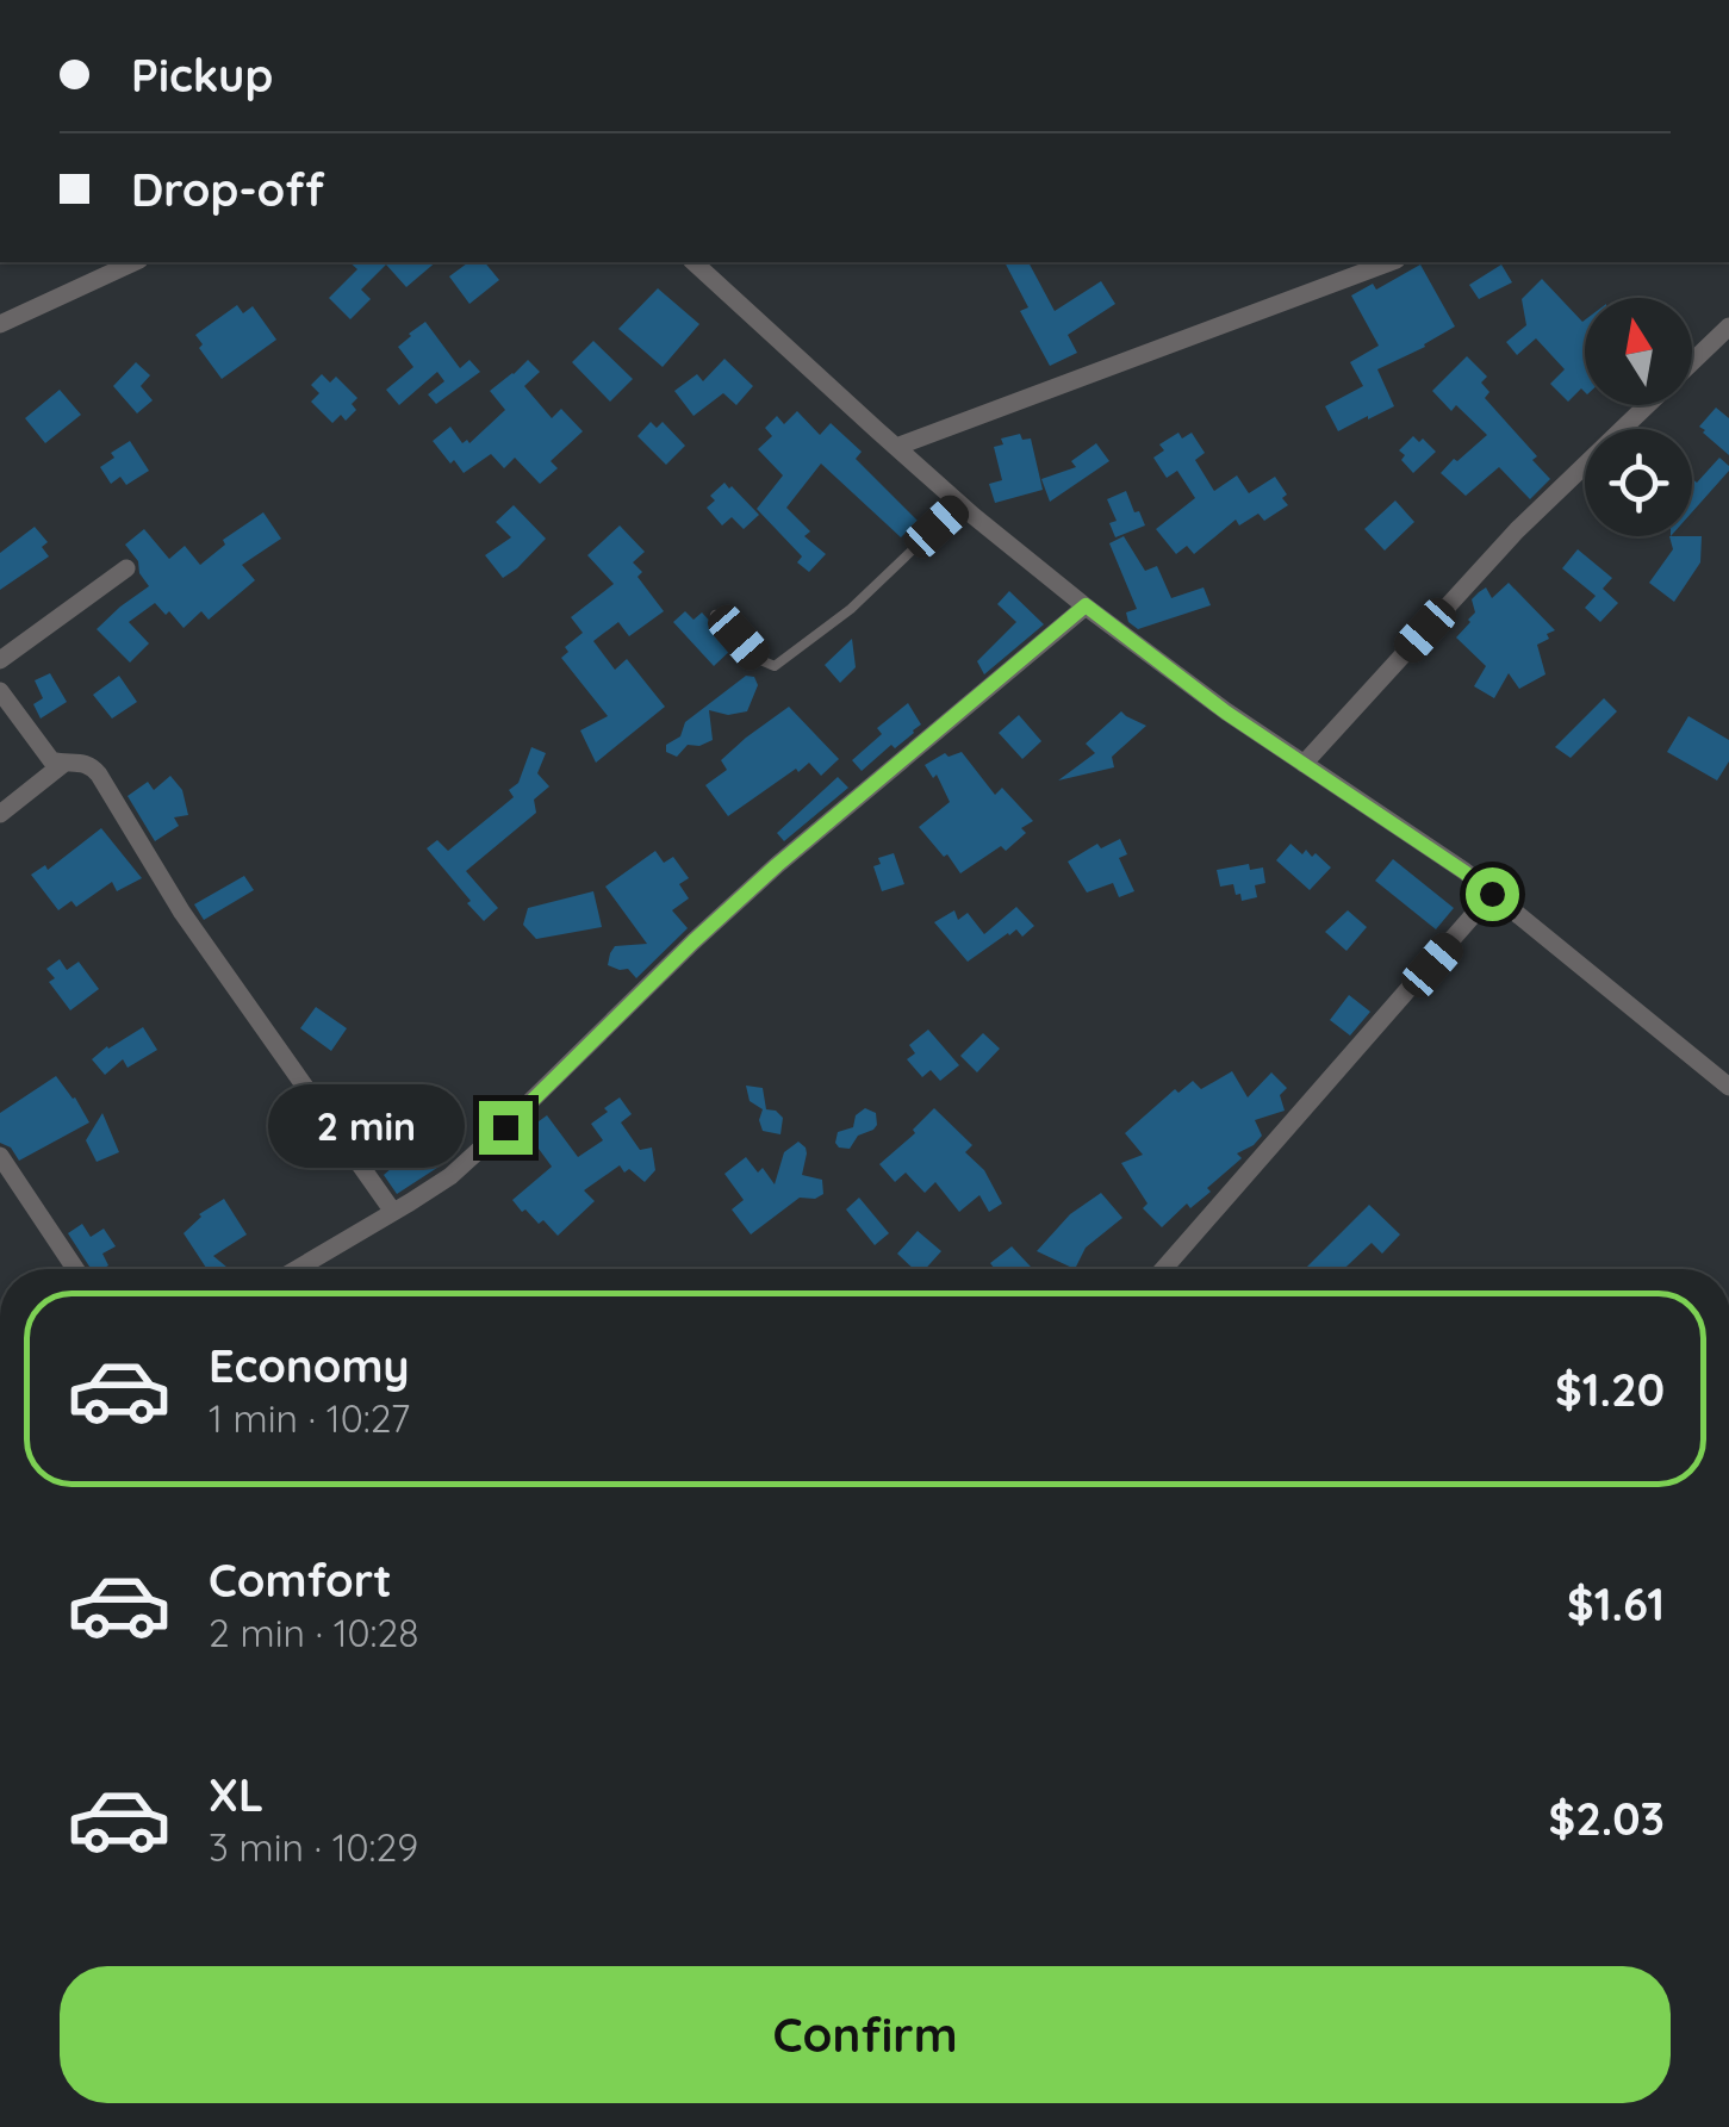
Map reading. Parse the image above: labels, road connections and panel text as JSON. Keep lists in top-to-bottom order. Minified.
{"north":"top","page":{"banner":["Pickup","Drop-off"],"bubble":"2 min","list":[{"name":"Economy","note":"1 min · 10:27","value":"$1.20"},{"name":"Comfort","note":"2 min · 10:28","value":"$1.61"},{"name":"XL","note":"3 min · 10:29","value":"$2.03"}],"buttons":"Confirm"}}
